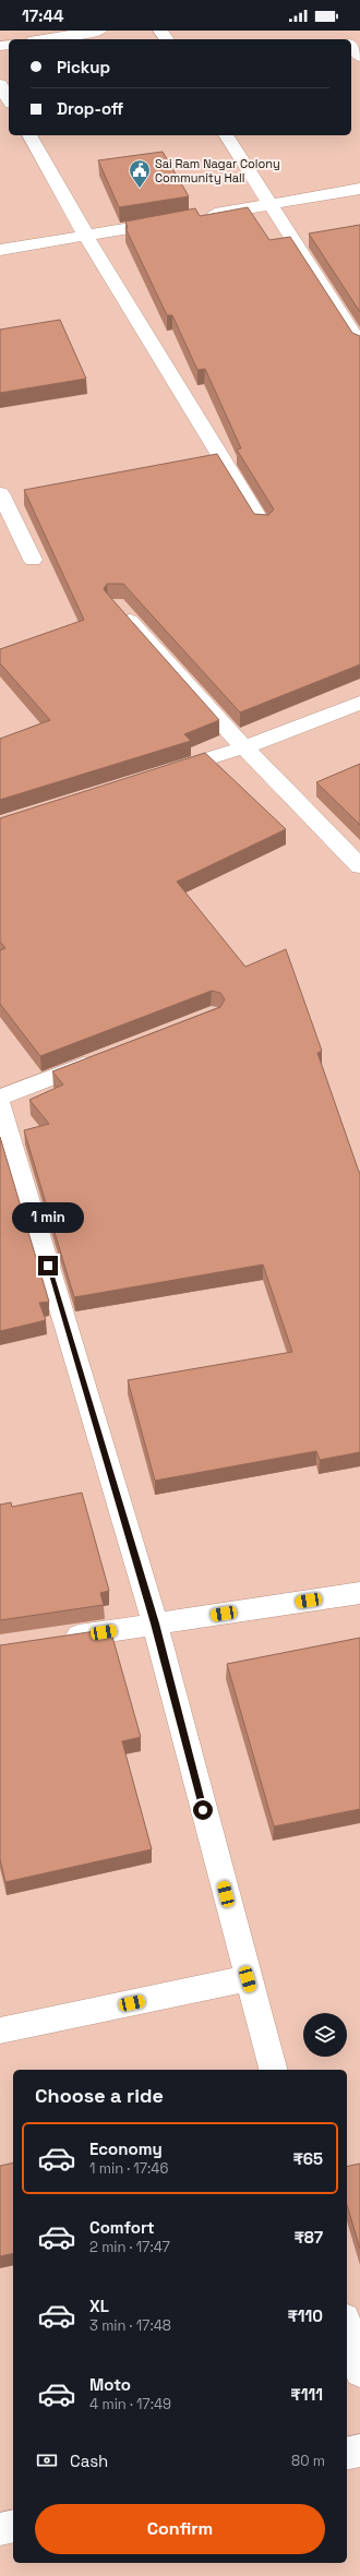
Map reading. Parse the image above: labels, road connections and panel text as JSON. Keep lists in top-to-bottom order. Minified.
{"places":{"public building":["Sai Ram Nagar Colony Community Hall"]},"page":{"status":"17:44","banner":["Pickup","Drop-off"],"bubble":"1 min","heading":"Choose a ride","list":[{"name":"Economy","note":"1 min · 17:46","value":"₹65"},{"name":"Comfort","note":"2 min · 17:47","value":"₹87"},{"name":"XL","note":"3 min · 17:48","value":"₹110"},{"name":"Moto","note":"4 min · 17:49","value":"₹111"}],"pay":["Cash","80 m"],"buttons":"Confirm"}}
